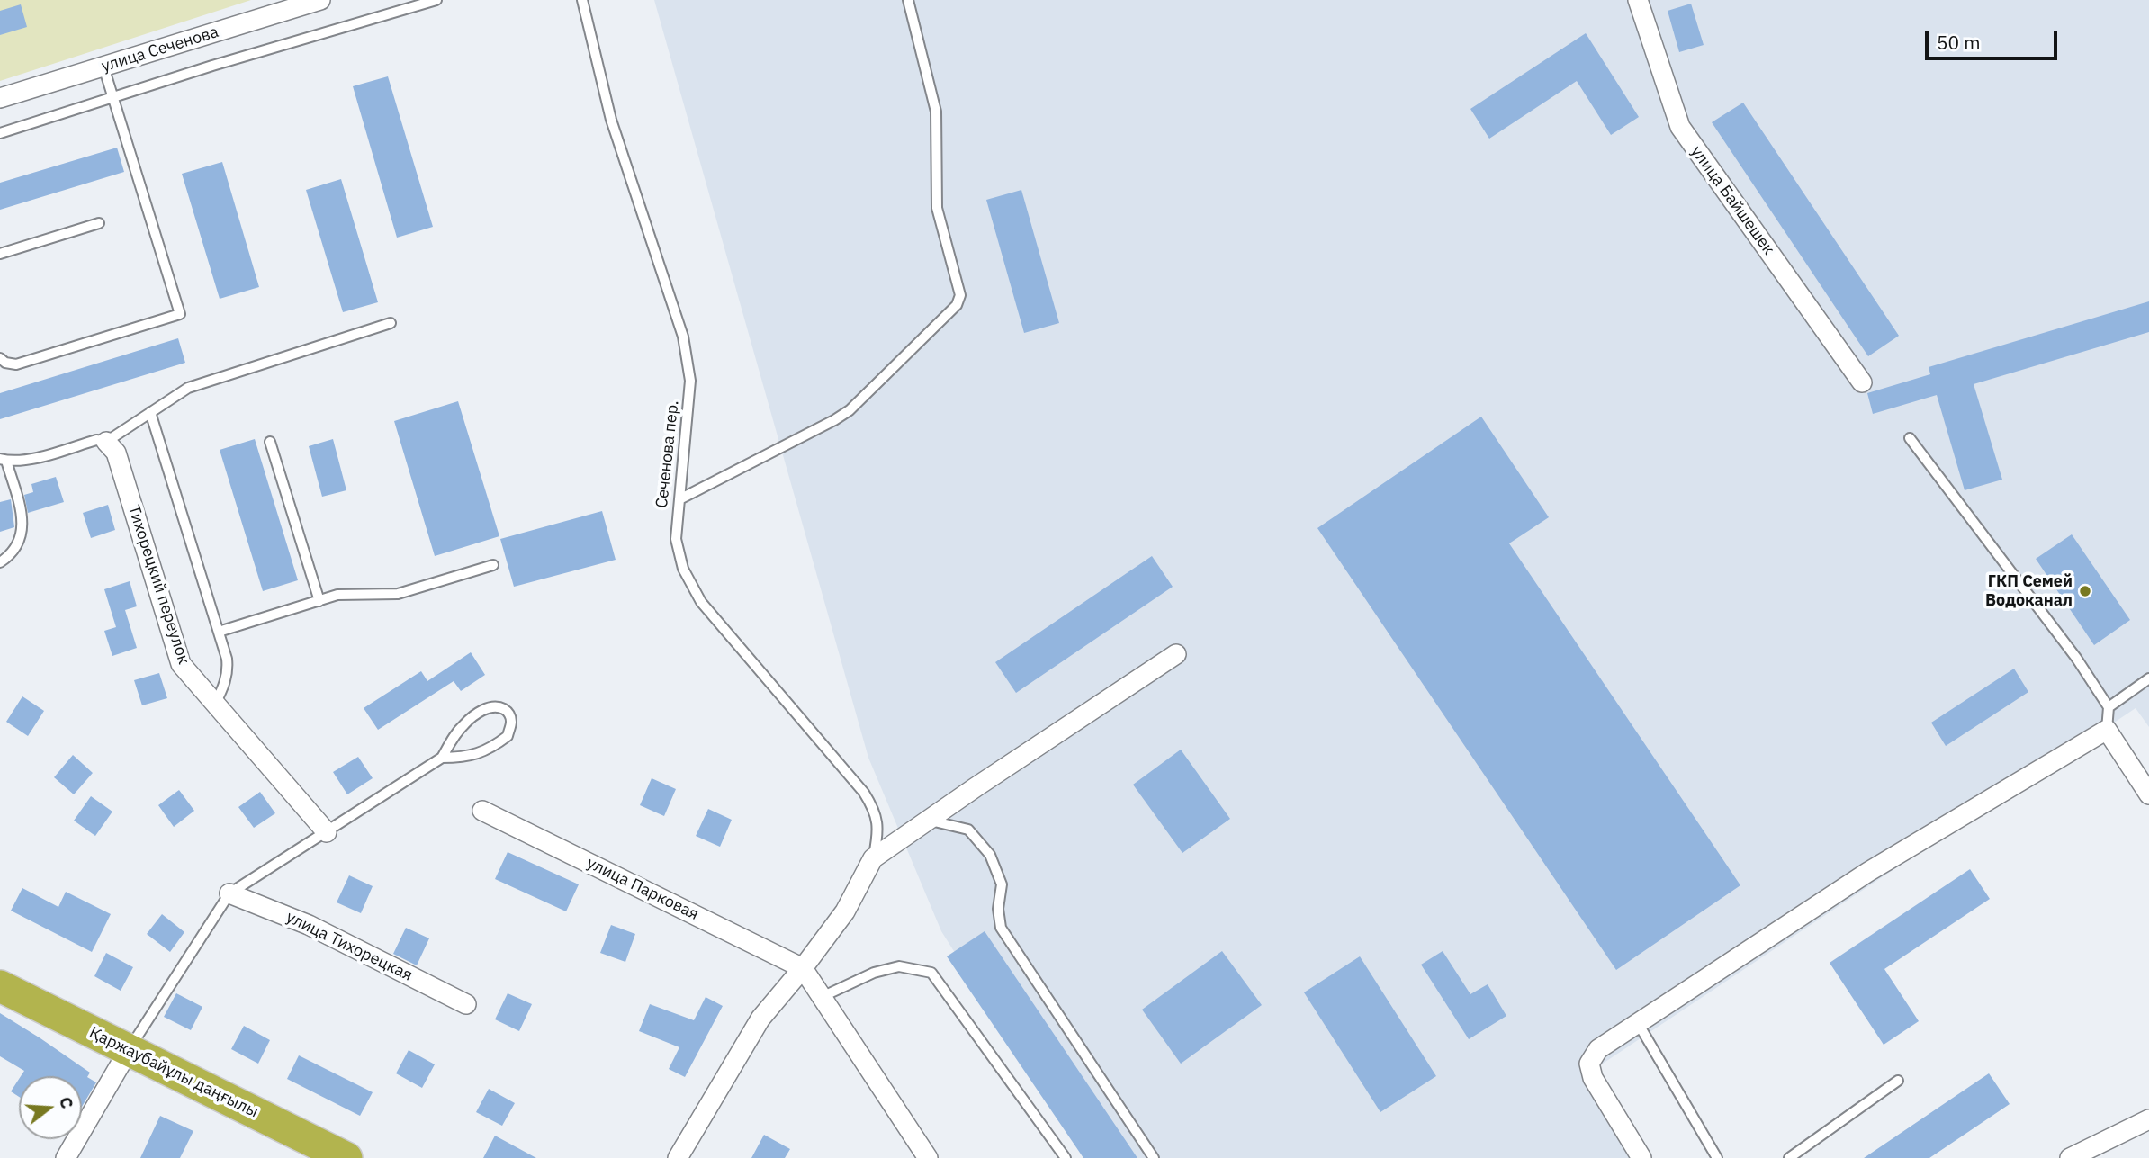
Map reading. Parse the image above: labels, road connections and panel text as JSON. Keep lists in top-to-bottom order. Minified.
{"streets":{"highway":["Қаржаубайұлы даңғылы"],"street":["улица Сеченова","улица Байшешек","Тихорецкий переулок","улица Парковая","улица Тихорецкая"],"lane":["Сеченова пер."]},"places":["ГКП Семей Водоканал"],"scale_bar":"50 m","north":"right"}
